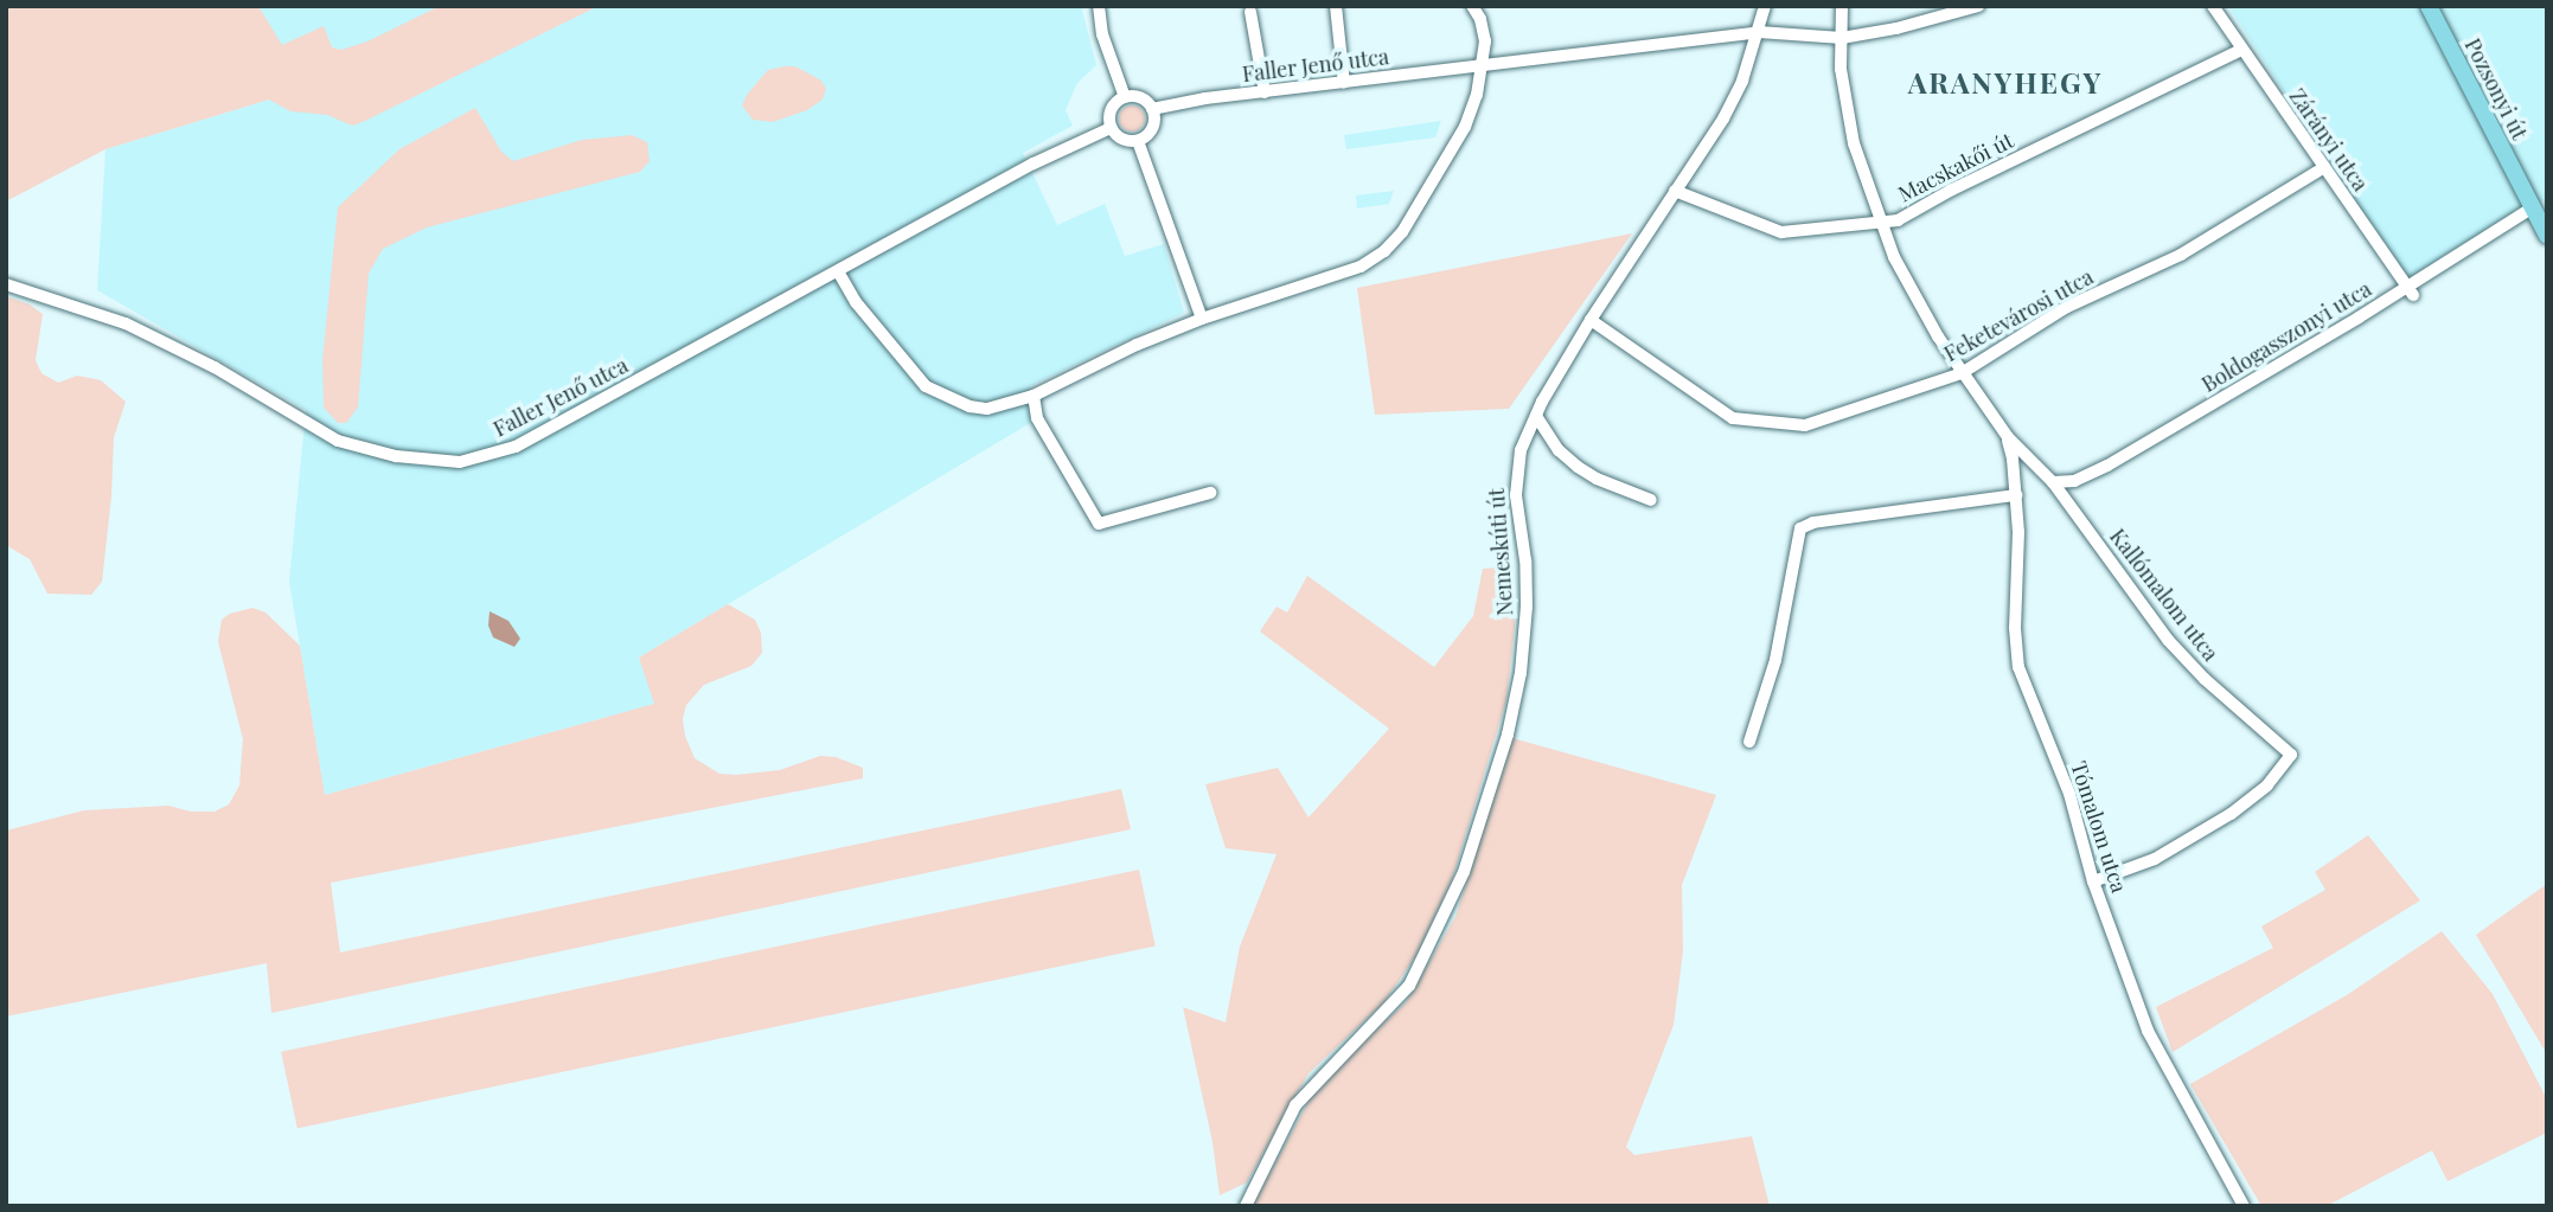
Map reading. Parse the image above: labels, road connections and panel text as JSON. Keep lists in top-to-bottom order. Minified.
{"streets":{"main road":["Pozsonyi út"],"street":["Faller Jenő utca","Zárányi utca","Macskakői út","Feketevárosi utca","Boldogasszonyi utca","Nemeskúti út","Kallómalom utca","Tómalom utca"]},"crossings":[["Faller Jenő utca","Nemeskúti út"],["Faller Jenő utca","Tómalom utca"],["Pozsonyi út","Boldogasszonyi utca"],["Zárányi utca","Macskakői út"],["Zárányi utca","Feketevárosi utca"],["Zárányi utca","Boldogasszonyi utca"],["Macskakői út","Nemeskúti út"],["Macskakői út","Tómalom utca"],["Feketevárosi utca","Nemeskúti út"],["Feketevárosi utca","Tómalom utca"],["Boldogasszonyi utca","Kallómalom utca"],["Boldogasszonyi utca","Tómalom utca"],["Kallómalom utca","Tómalom utca"]],"districts":["ARANYHEGY"]}
